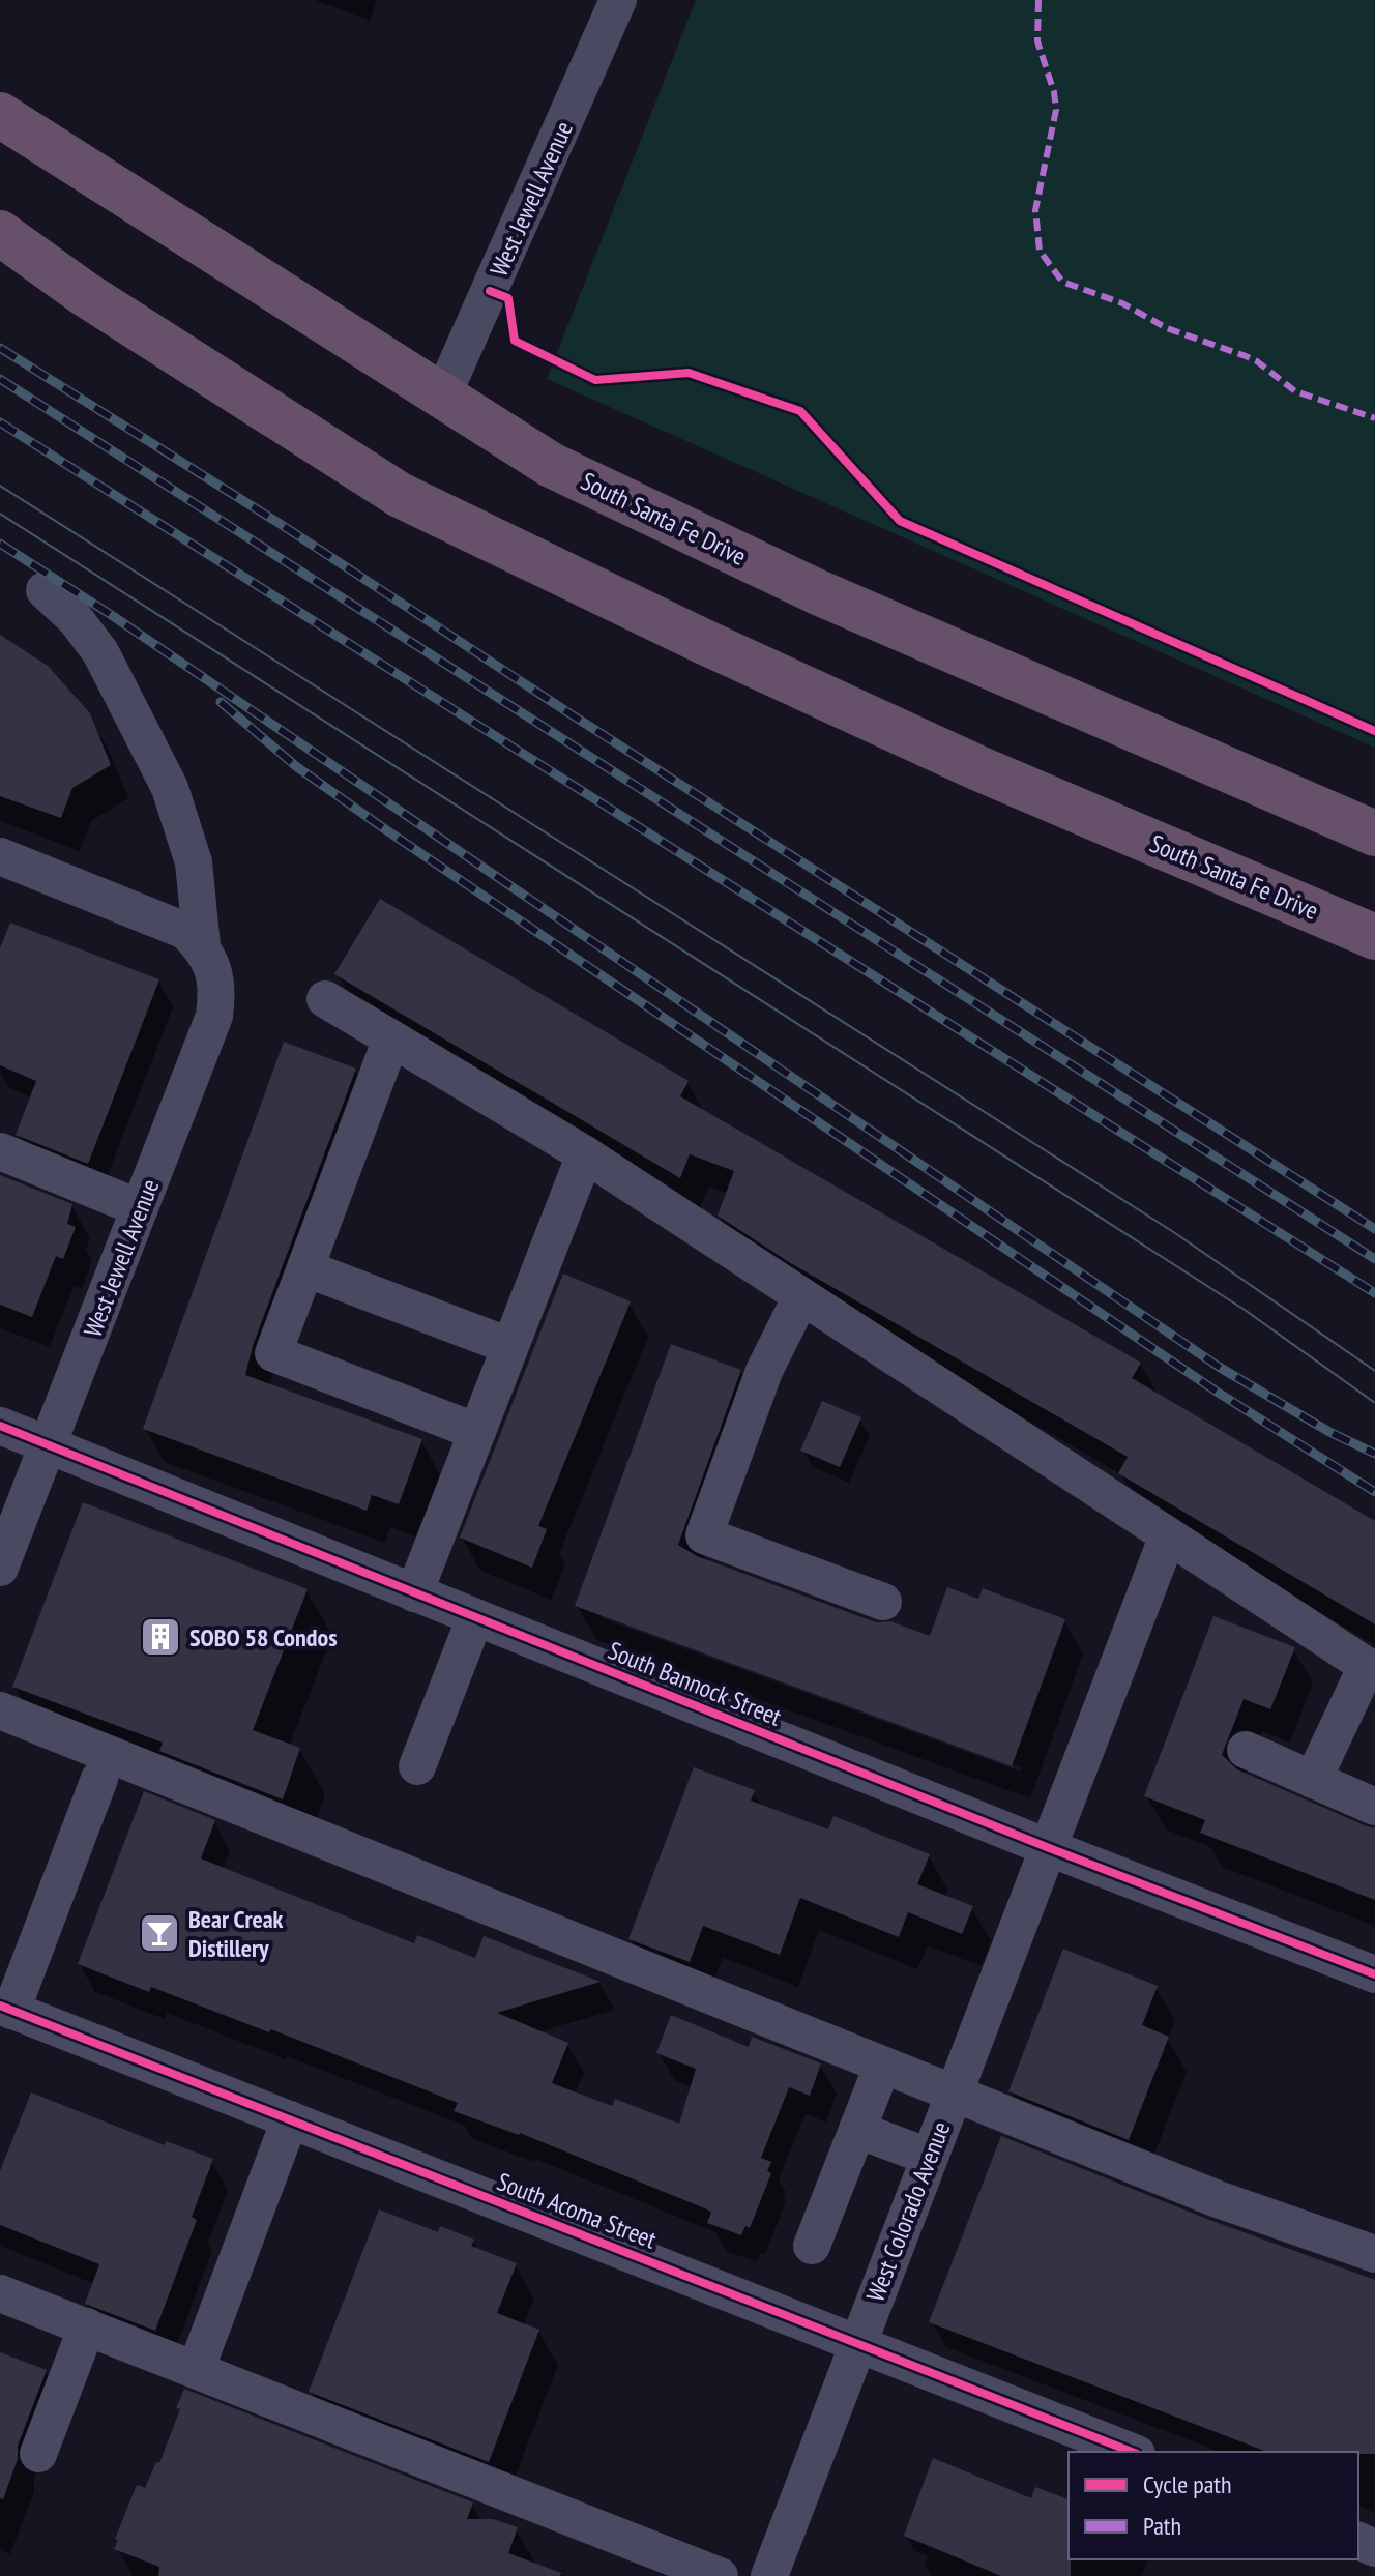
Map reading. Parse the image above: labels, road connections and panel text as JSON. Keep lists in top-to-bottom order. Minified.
{"streets":{"highway":["South Santa Fe Drive"],"street":["West Jewell Avenue","South Bannock Street","South Acoma Street","West Colorado Avenue"]},"crossings":[["West Jewell Avenue","South Santa Fe Drive"],["West Jewell Avenue","South Bannock Street"],["South Bannock Street","West Colorado Avenue"],["South Acoma Street","West Colorado Avenue"]],"places":{"building":["SOBO 58 Condos"],"bar":["Bear Creak Distillery"]},"legend":["Cycle path","Path"]}
